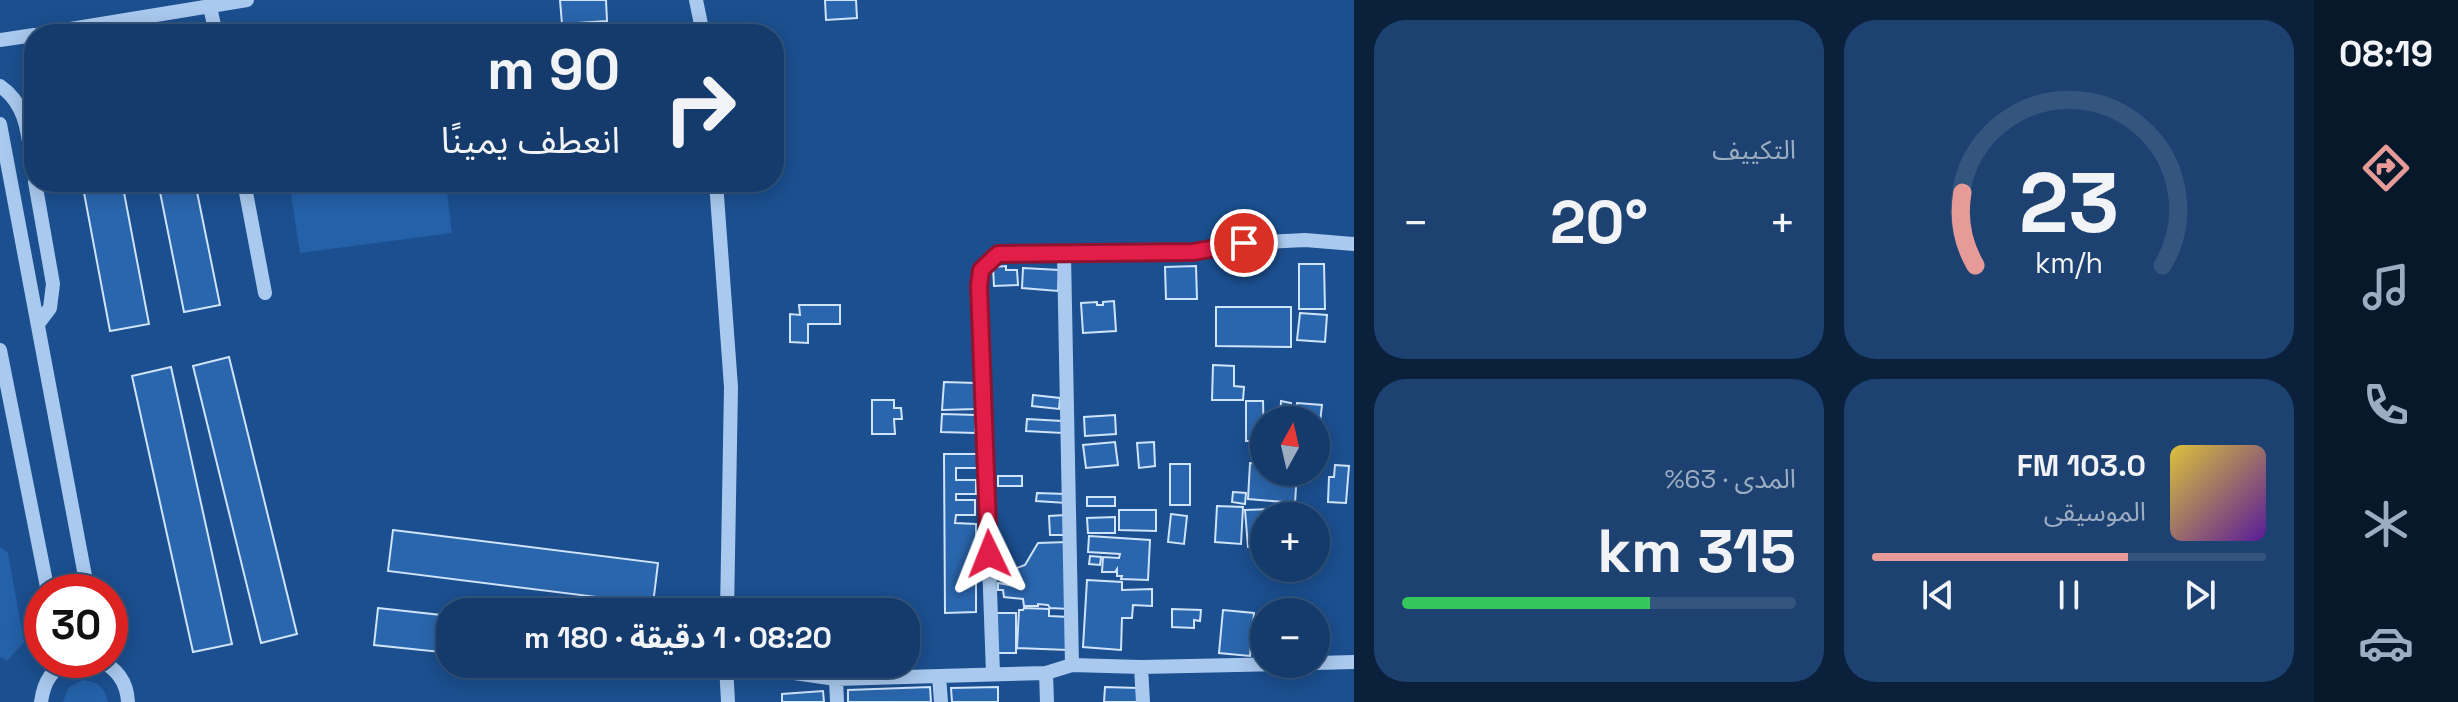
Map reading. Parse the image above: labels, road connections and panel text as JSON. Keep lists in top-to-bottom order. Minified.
{"north":"top","page":{"tabs":"08:19","tile":["التكييف",["المدى · 63%","315 km"]],"turn":["90 m","انعطف يمينًا"],"heat":["−","20°","+"],"map_buttons":["+","−"],"song":["103.0 FM","الموسيقى"],"limit":"30","trip":"08:20 · 1 دقيقة · 180 m","gauge":["23","km/h"]}}
